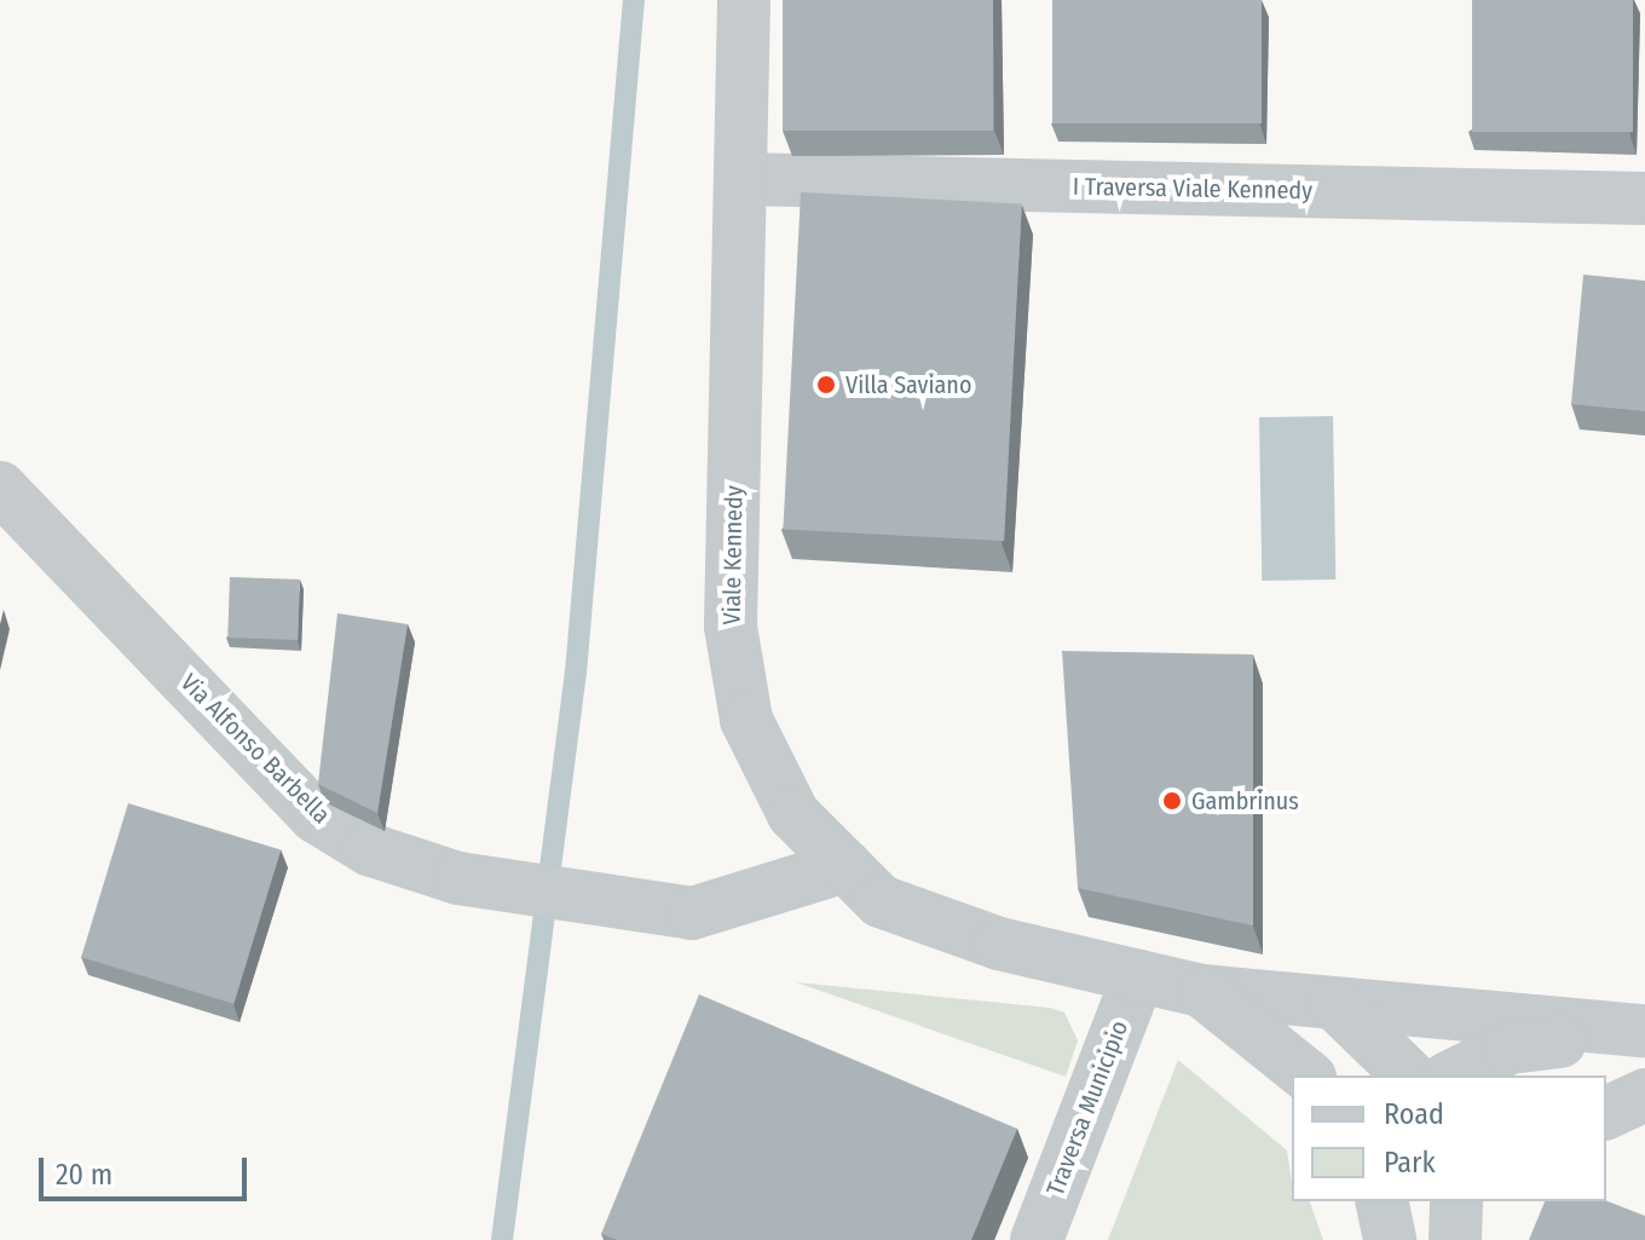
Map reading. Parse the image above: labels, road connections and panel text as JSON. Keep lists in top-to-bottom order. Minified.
{"streets":{"street":["I Traversa Viale Kennedy","Viale Kennedy","Via Alfonso Barbella","Traversa Municipio"]},"crossings":[["I Traversa Viale Kennedy","Viale Kennedy"],["Viale Kennedy","Via Alfonso Barbella"],["Viale Kennedy","Traversa Municipio"]],"places":["Villa Saviano","Gambrinus"],"legend":["Road","Park"],"scale_bar":"20 m"}
